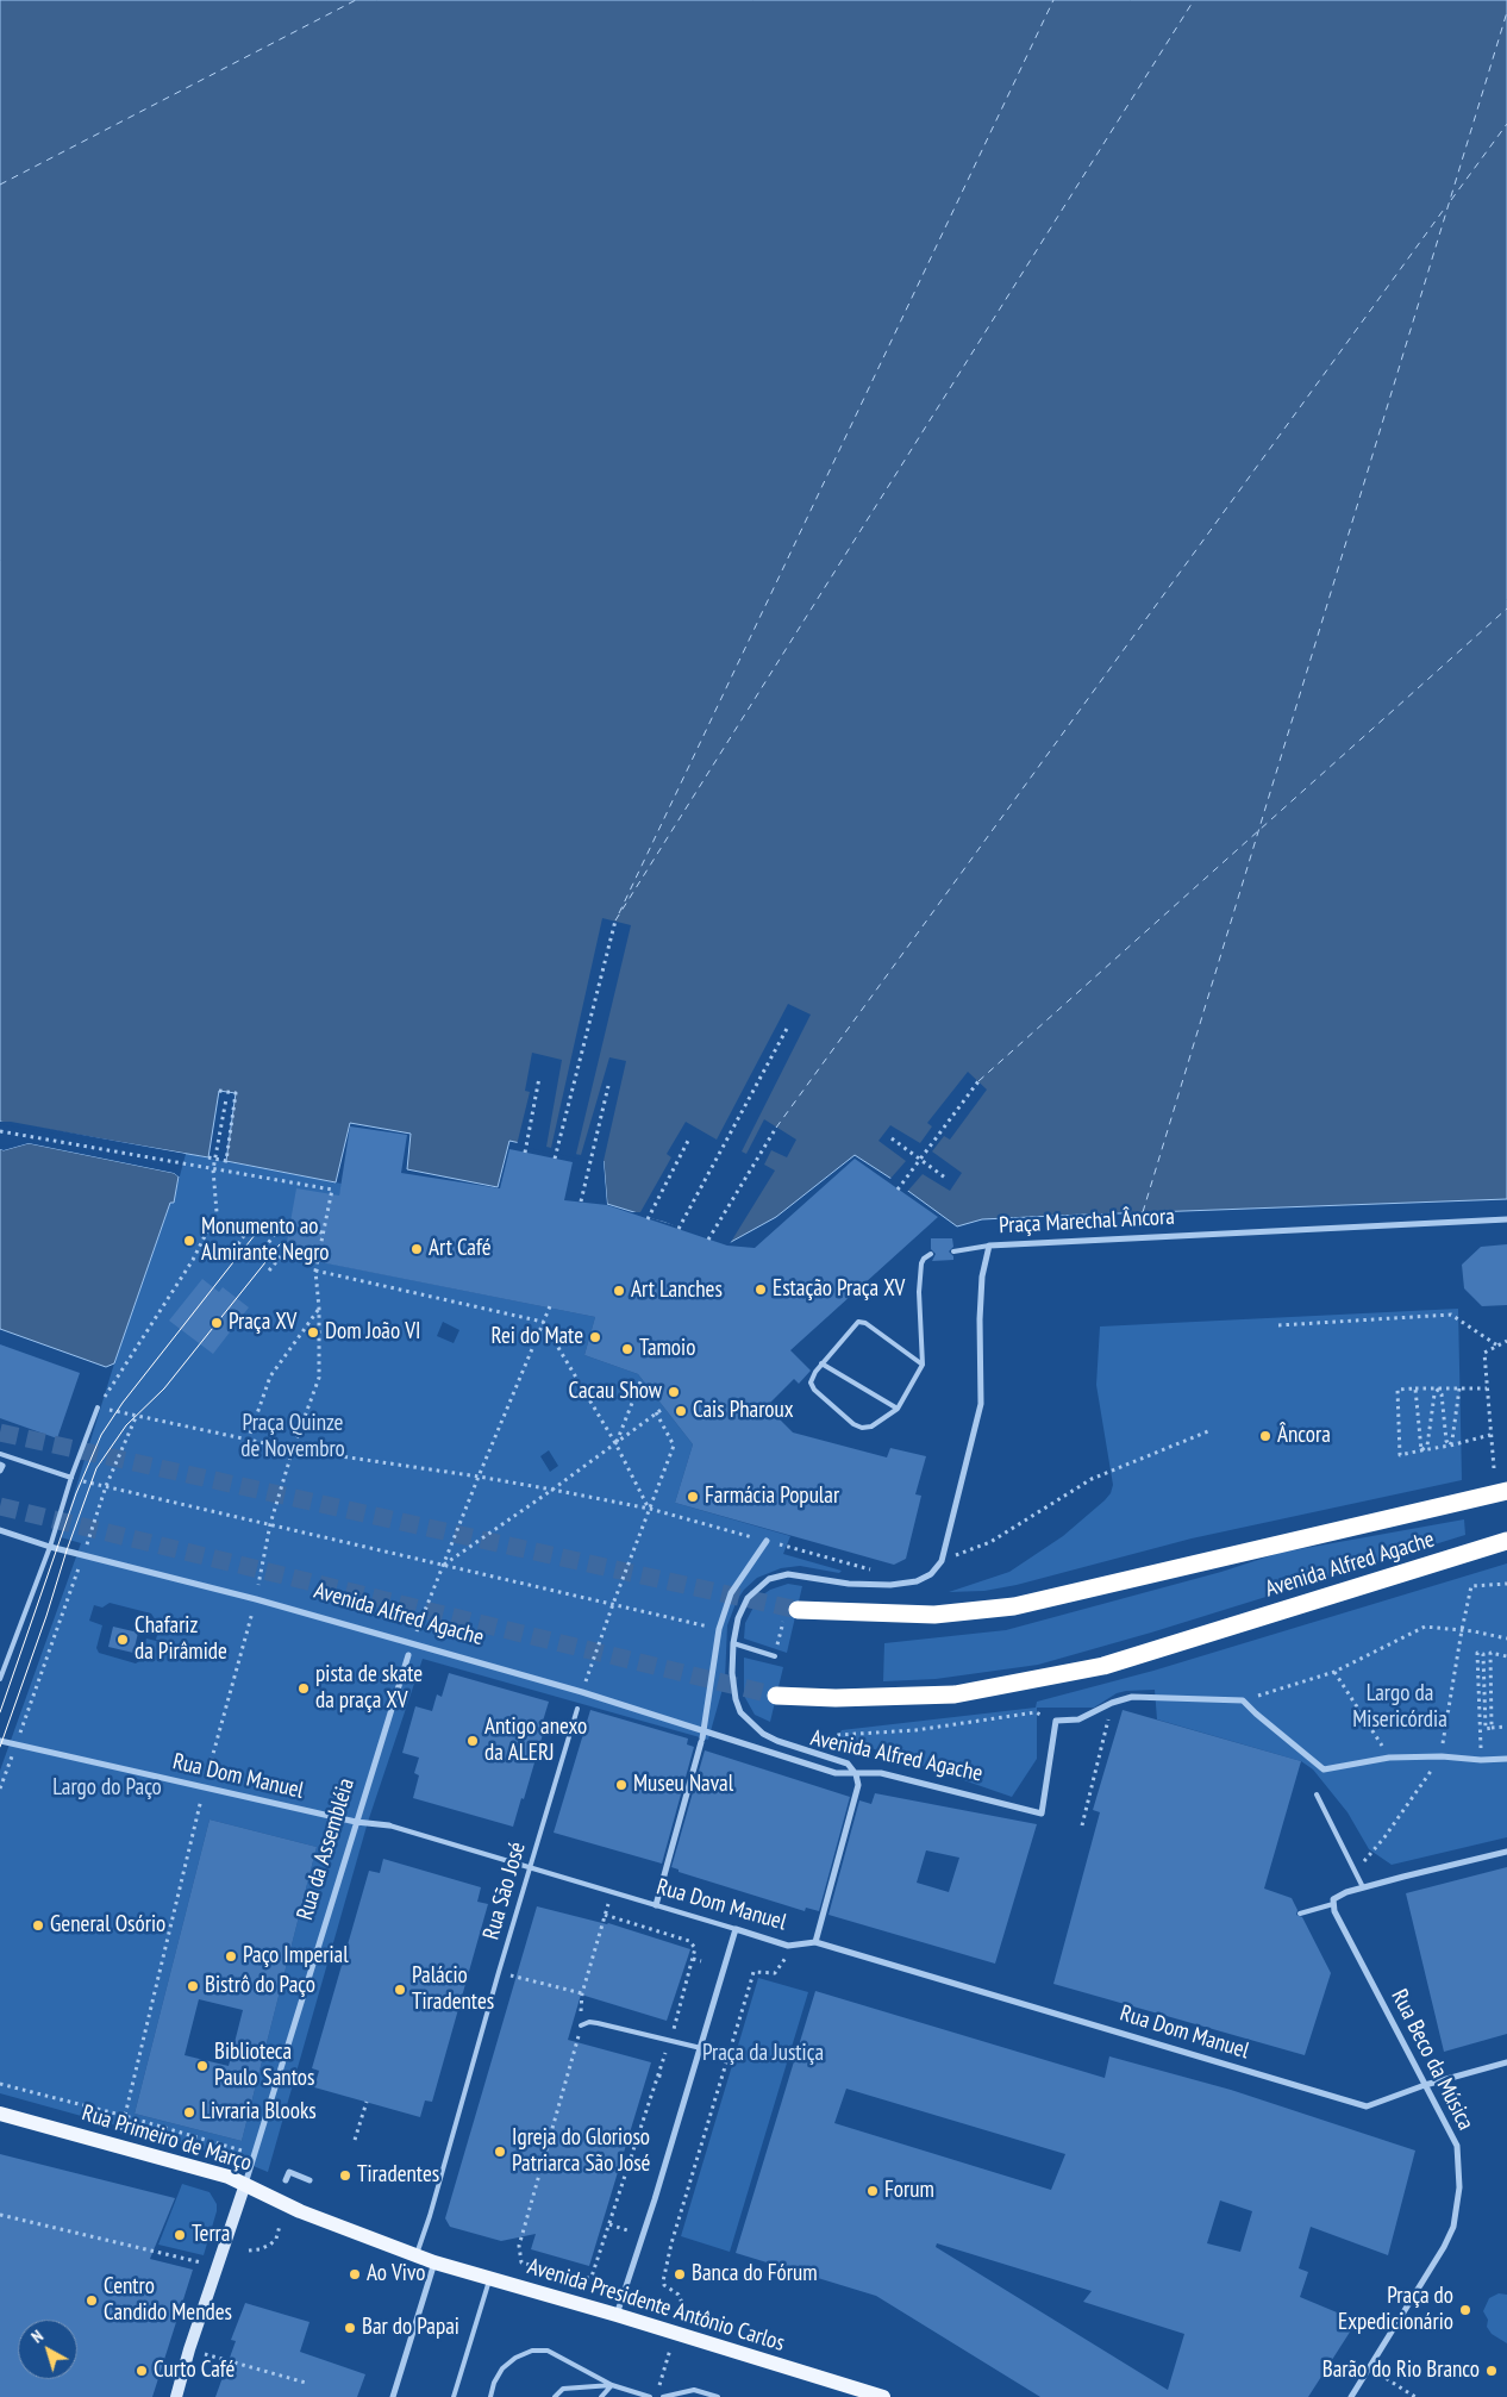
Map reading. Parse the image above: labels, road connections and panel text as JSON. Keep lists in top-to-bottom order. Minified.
{"streets":{"highway":["Avenida Alfred Agache"],"main road":["Rua Primeiro de Março","Avenida Presidente Antônio Carlos"],"street":["Praça Marechal Âncora","Rua Dom Manuel","Rua da Assembléia","Rua Beco da Música"],"lane":["Rua São José"]},"crossings":[["Avenida Alfred Agache","Rua da Assembléia"],["Rua Dom Manuel","Rua da Assembléia"],["Rua Dom Manuel","Rua São José"],["Rua Dom Manuel","Rua Beco da Música"],["Rua da Assembléia","Rua Primeiro de Março"],["Rua São José","Rua Primeiro de Março"],["Rua São José","Avenida Presidente Antônio Carlos"],["Rua Primeiro de Março","Avenida Presidente Antônio Carlos"]],"parks":["Praça Quinze de Novembro","Largo da Misericórdia","Largo do Paço","Praça da Justiça"],"places":["Monumento ao Almirante Negro","Art Café","Estação Praça XV","Art Lanches","Praça XV","Dom João VI","Rei do Mate","Tamoio","Cacau Show","Cais Pharoux","Âncora","Farmácia Popular","Chafariz da Pirâmide","pista de skate da praça XV","Antigo anexo da ALERJ","Museu Naval","General Osório","Paço Imperial","Bistrô do Paço","Palácio Tiradentes","Biblioteca Paulo Santos","Livraria Blooks","Igreja do Glorioso Patriarca São José","Tiradentes","Forum","Terra","Ao Vivo","Banca do Fórum","Centro Candido Mendes","Praça do Expedicionário","Bar do Papai","Curto Café","Barão do Rio Branco"],"north":"top left"}
